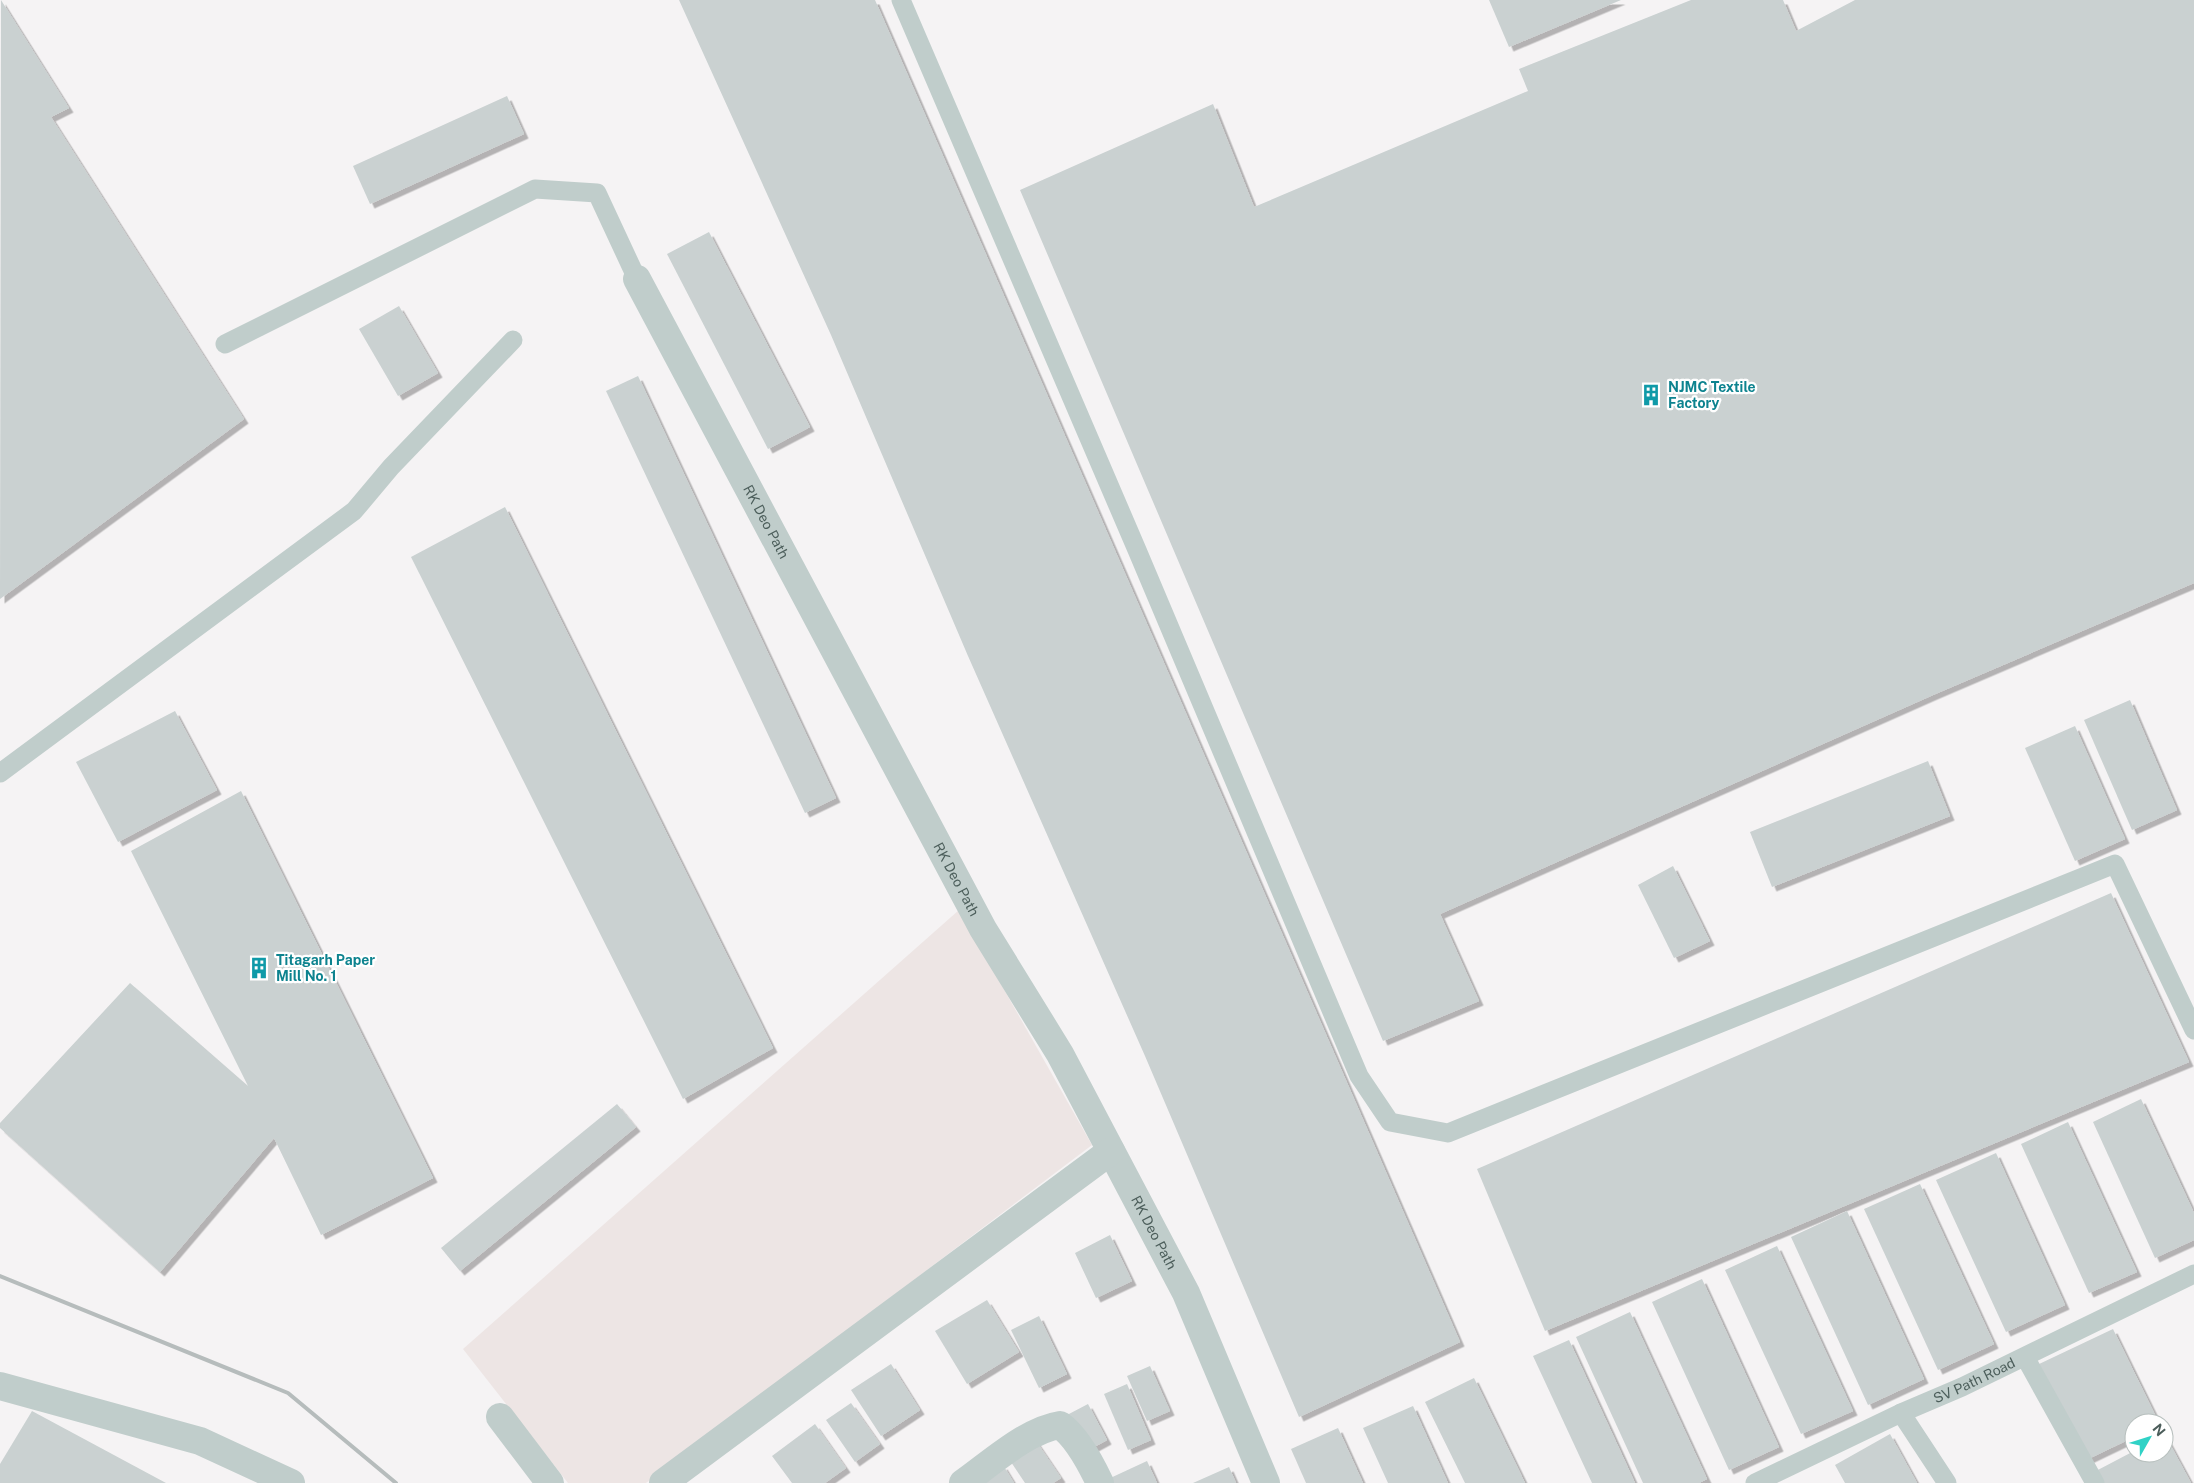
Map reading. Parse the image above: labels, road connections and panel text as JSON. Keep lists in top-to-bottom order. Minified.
{"streets":{"street":["RK Deo Path"],"lane":["SV Path Road"]},"places":{"building":["NJMC Textile Factory","Titagarh Paper Mill No. 1"]},"north":"top right"}
